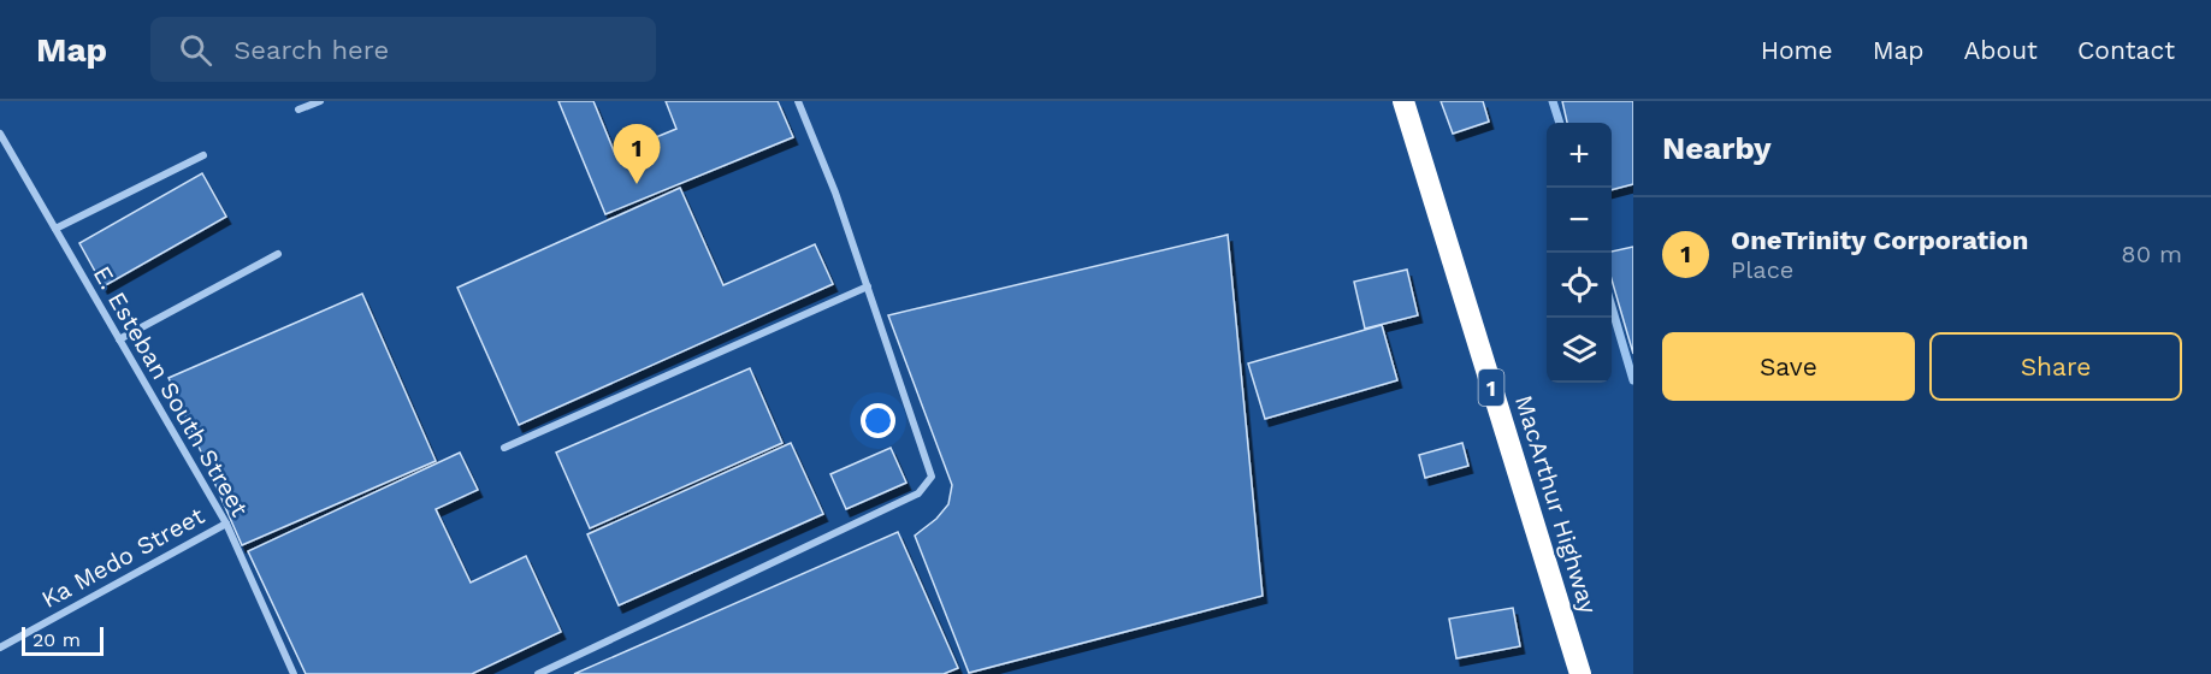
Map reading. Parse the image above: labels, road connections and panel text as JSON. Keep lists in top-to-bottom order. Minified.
{"streets":{"highway":["1","MacArthur Highway"],"street":["E. Esteban South Street","Ka Medo Street"]},"crossings":[["E. Esteban South Street","Ka Medo Street"]],"scale_bar":"20 m","page":{"header":"Map","search":"Search here","nav":["Home","Map","About","Contact"],"heading":"Nearby","map_buttons":["+","−"],"pins":"1","list":[{"mark":"1","name":"OneTrinity Corporation","note":"Place","value":"80 m"}],"buttons":["Save","Share"],"scale":"20 m"}}
